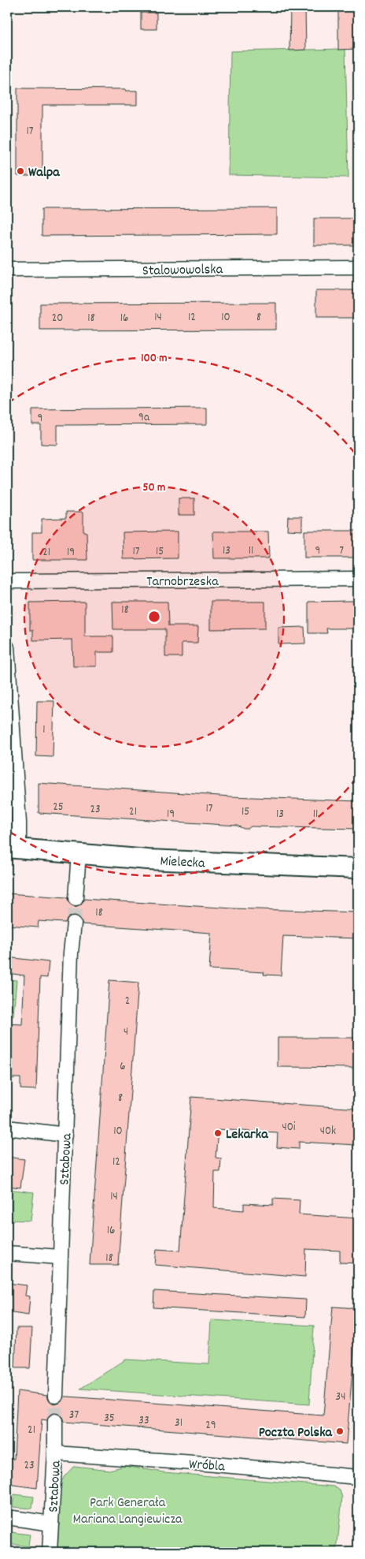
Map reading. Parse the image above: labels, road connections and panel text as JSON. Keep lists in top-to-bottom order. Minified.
{"streets":{"street":["Stalowowolska","Tarnobrzeska","Mielecka","Sztabowa","Wróbla"]},"crossings":[["Sztabowa","Wróbla"]],"parks":["Park Generała Mariana Langiewicza"],"places":["Walpa","Lekarka","Poczta Polska"],"house_numbers":["17","14","12","10","8","20","18","16","9a","9","13","11","9","7","17","15","21","19","18","1","25","17","23","21","15","19","13","11","18","2","4","6","8","40i","10","40k","12","14","16","18","34","37","35","33","31","29","21","23"],"rings":["100 m","50 m"]}
